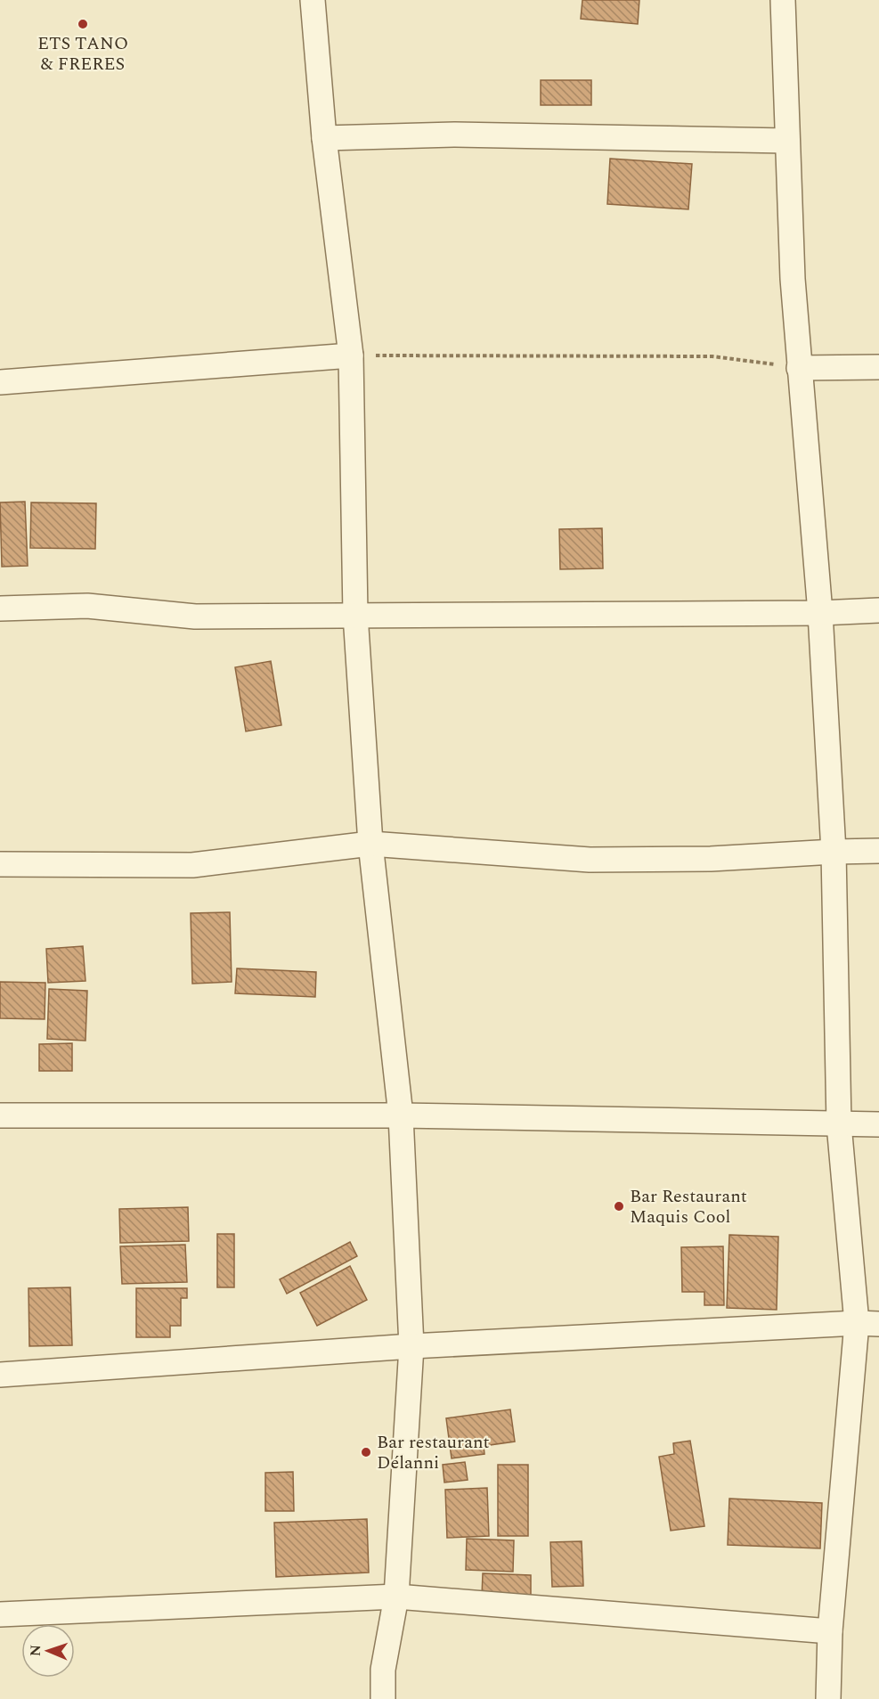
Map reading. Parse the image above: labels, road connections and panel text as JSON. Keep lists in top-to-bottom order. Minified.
{"places":["ETS TANO & FRERES","Bar Restaurant Maquis Cool","Bar restaurant Délanni"],"north":"left"}
